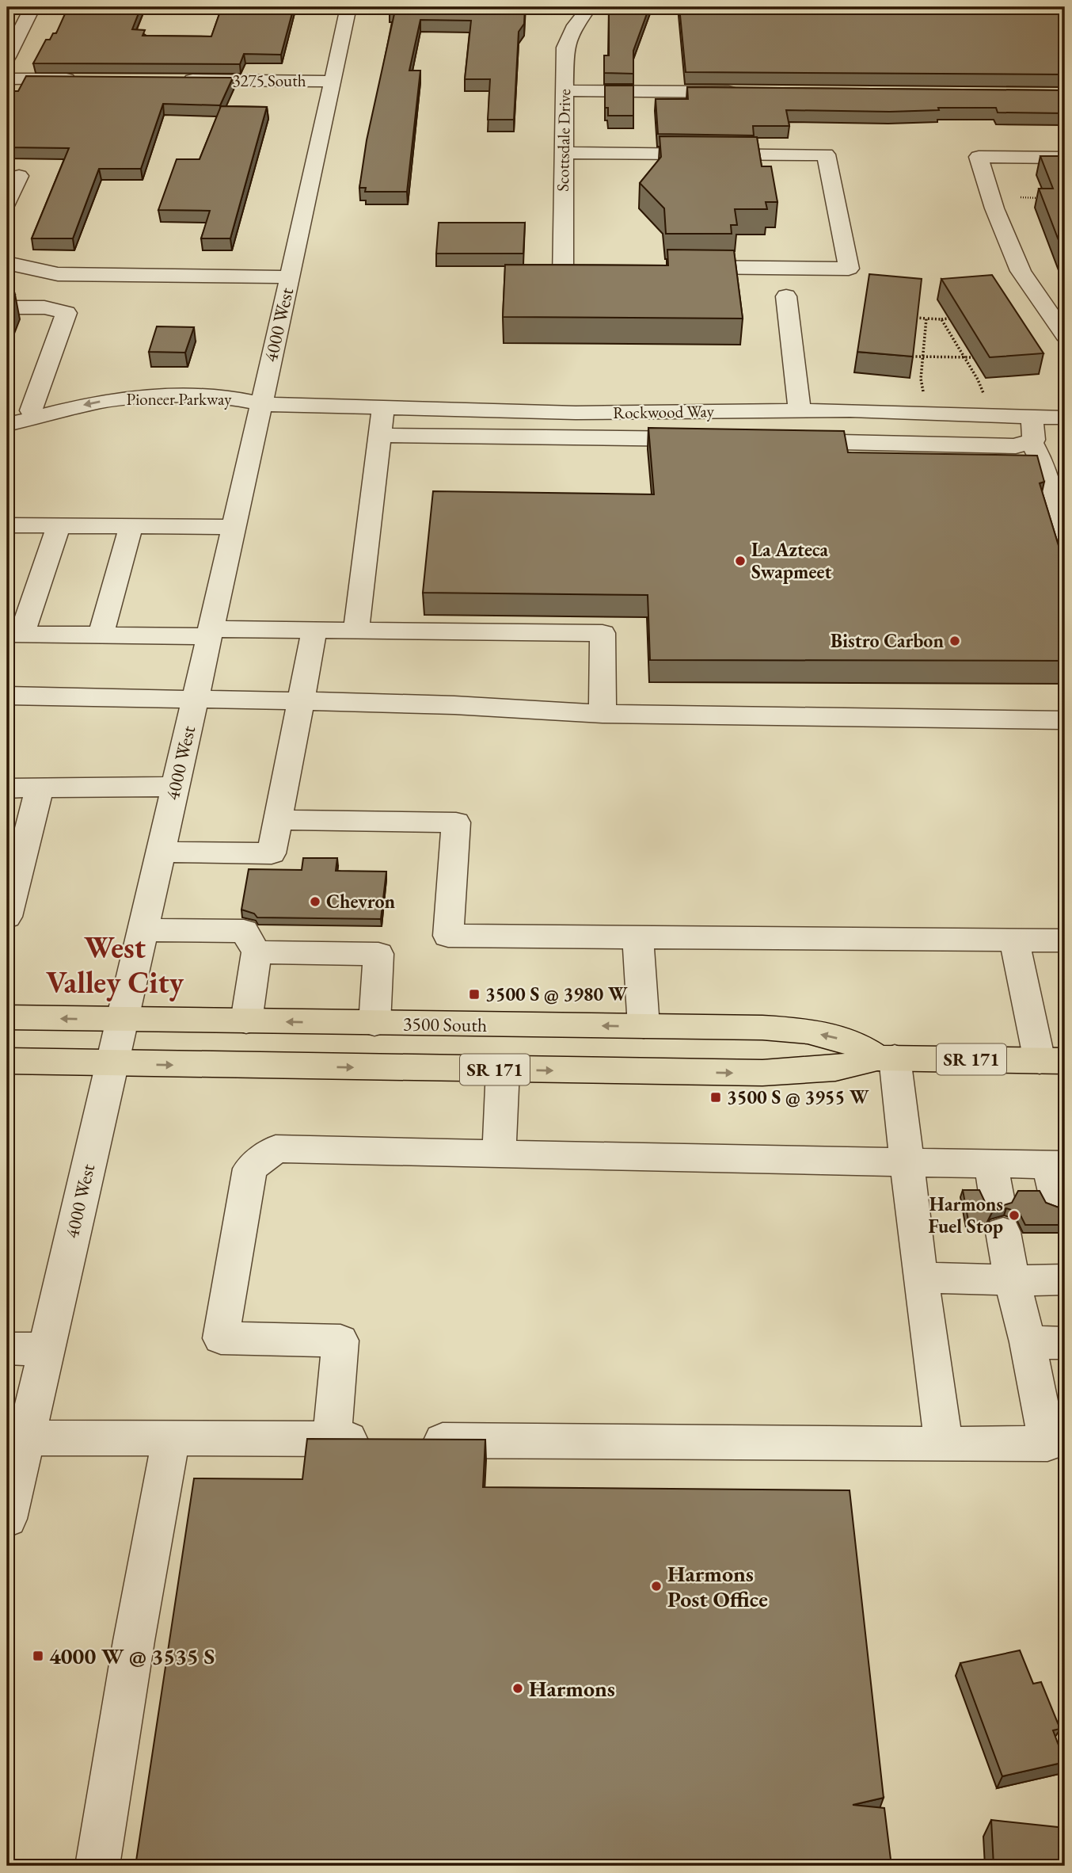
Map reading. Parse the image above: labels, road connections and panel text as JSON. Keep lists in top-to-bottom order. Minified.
{"streets":{"main road":["3500 South","SR 171"],"street":["3275 South","Scottsdale Drive","4000 West","Pioneer Parkway","Rockwood Way"]},"crossings":[["3275 South","4000 West"],["4000 West","Pioneer Parkway"],["4000 West","Rockwood Way"],["4000 West","3500 South"],["Pioneer Parkway","Rockwood Way"]],"districts":["West Valley City"],"places":{"other":["La Azteca Swapmeet","Bistro Carbon","Chevron","Harmons Fuel Stop","Harmons Post Office","Harmons"],"transit":["3500 S @ 3980 W","3500 S @ 3955 W","4000 W @ 3535 S"]}}
